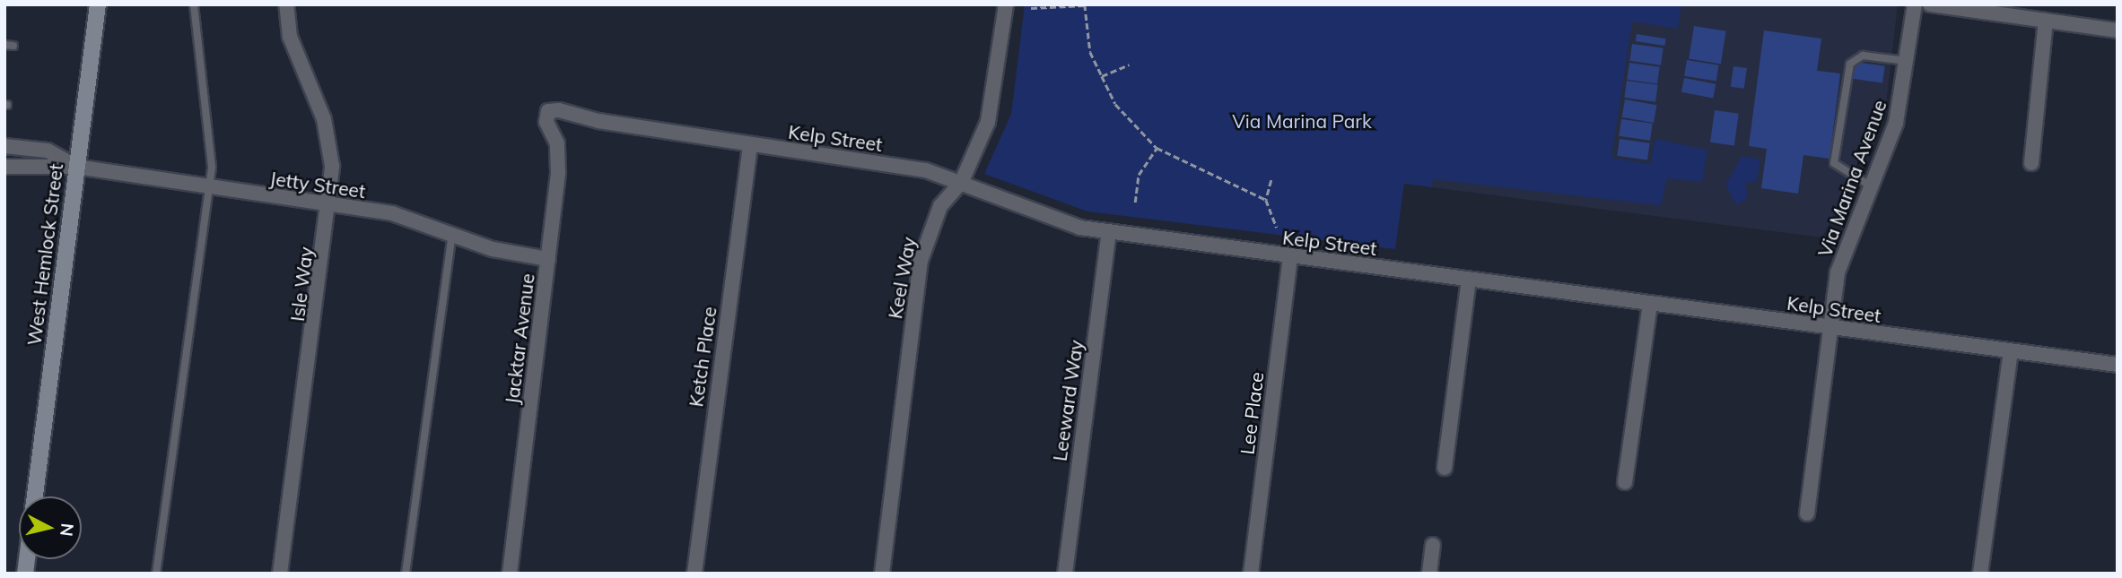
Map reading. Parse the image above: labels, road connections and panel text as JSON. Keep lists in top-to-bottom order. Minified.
{"streets":{"street":["Kelp Street","Via Marina Avenue","Jetty Street","West Hemlock Street","Keel Way","Isle Way","Jacktar Avenue","Ketch Place","Leeward Way","Lee Place"]},"crossings":[["Kelp Street","Via Marina Avenue"],["Kelp Street","Keel Way"],["Kelp Street","Jacktar Avenue"],["Kelp Street","Ketch Place"],["Kelp Street","Leeward Way"],["Kelp Street","Lee Place"],["Jetty Street","West Hemlock Street"],["Jetty Street","Isle Way"],["Jetty Street","Jacktar Avenue"]],"parks":["Via Marina Park"],"north":"right"}
